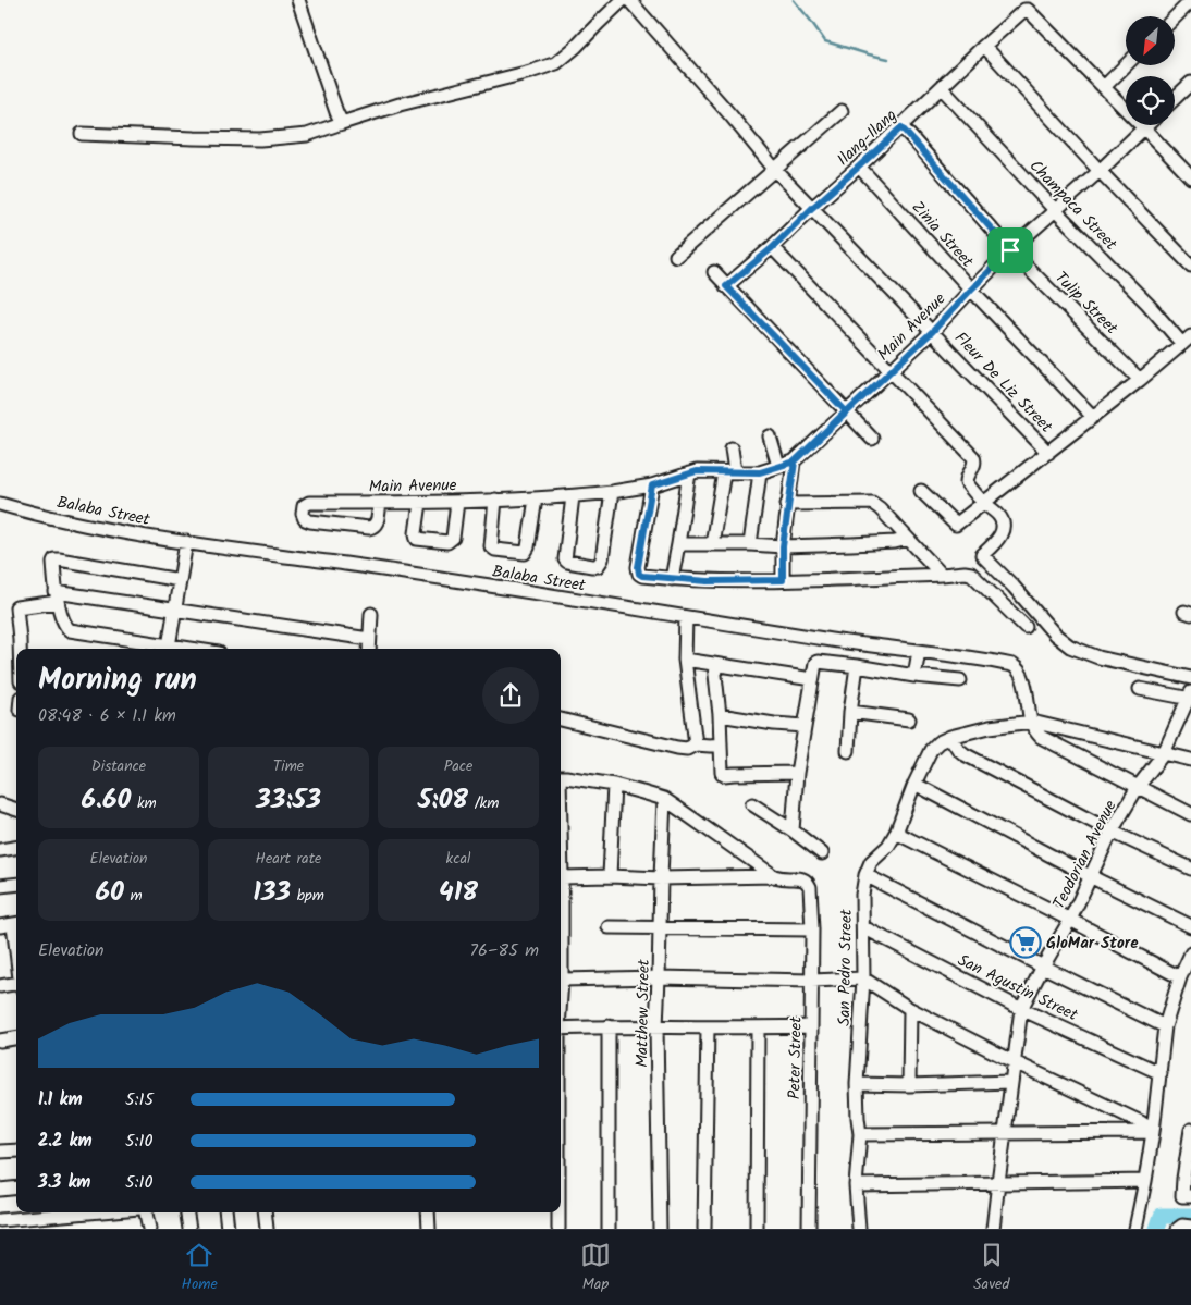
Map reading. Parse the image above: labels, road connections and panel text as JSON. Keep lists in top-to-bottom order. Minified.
{"streets":{"street":["Ilang-Ilang","Champaca Street","Zinia Street","Tulip Street","Main Avenue","Fleur De Liz Street","Balaba Street","Teodorian Avenue","San Pedro Street","San Agustin Street","Matthew Street","Peter Street"]},"crossings":[["Ilang-Ilang","Champaca Street"],["Ilang-Ilang","Zinia Street"],["Ilang-Ilang","Tulip Street"],["Ilang-Ilang","Fleur De Liz Street"],["Champaca Street","Main Avenue"],["Zinia Street","Main Avenue"],["Tulip Street","Main Avenue"],["Main Avenue","Fleur De Liz Street"],["Teodorian Avenue","San Agustin Street"],["San Pedro Street","San Agustin Street"]],"places":{"supermarket":["GloMar Store"]},"north":"bottom left","page":{"heading":["Morning run","08:48 · 6 × 1.1 km"],"stats":[["Distance","6.60 km"],["Time","33:53"],["Pace","5:08 /km"],["Elevation","60 m"],["Heart rate","133 bpm"],["kcal","418"]],"chart":["Elevation","76–85 m"],"list":[{"name":"1.1 km","note":"5:15"},{"name":"2.2 km","note":"5:10"},{"name":"3.3 km","note":"5:10"}],"tabs":["Home","Map","Saved"]}}
